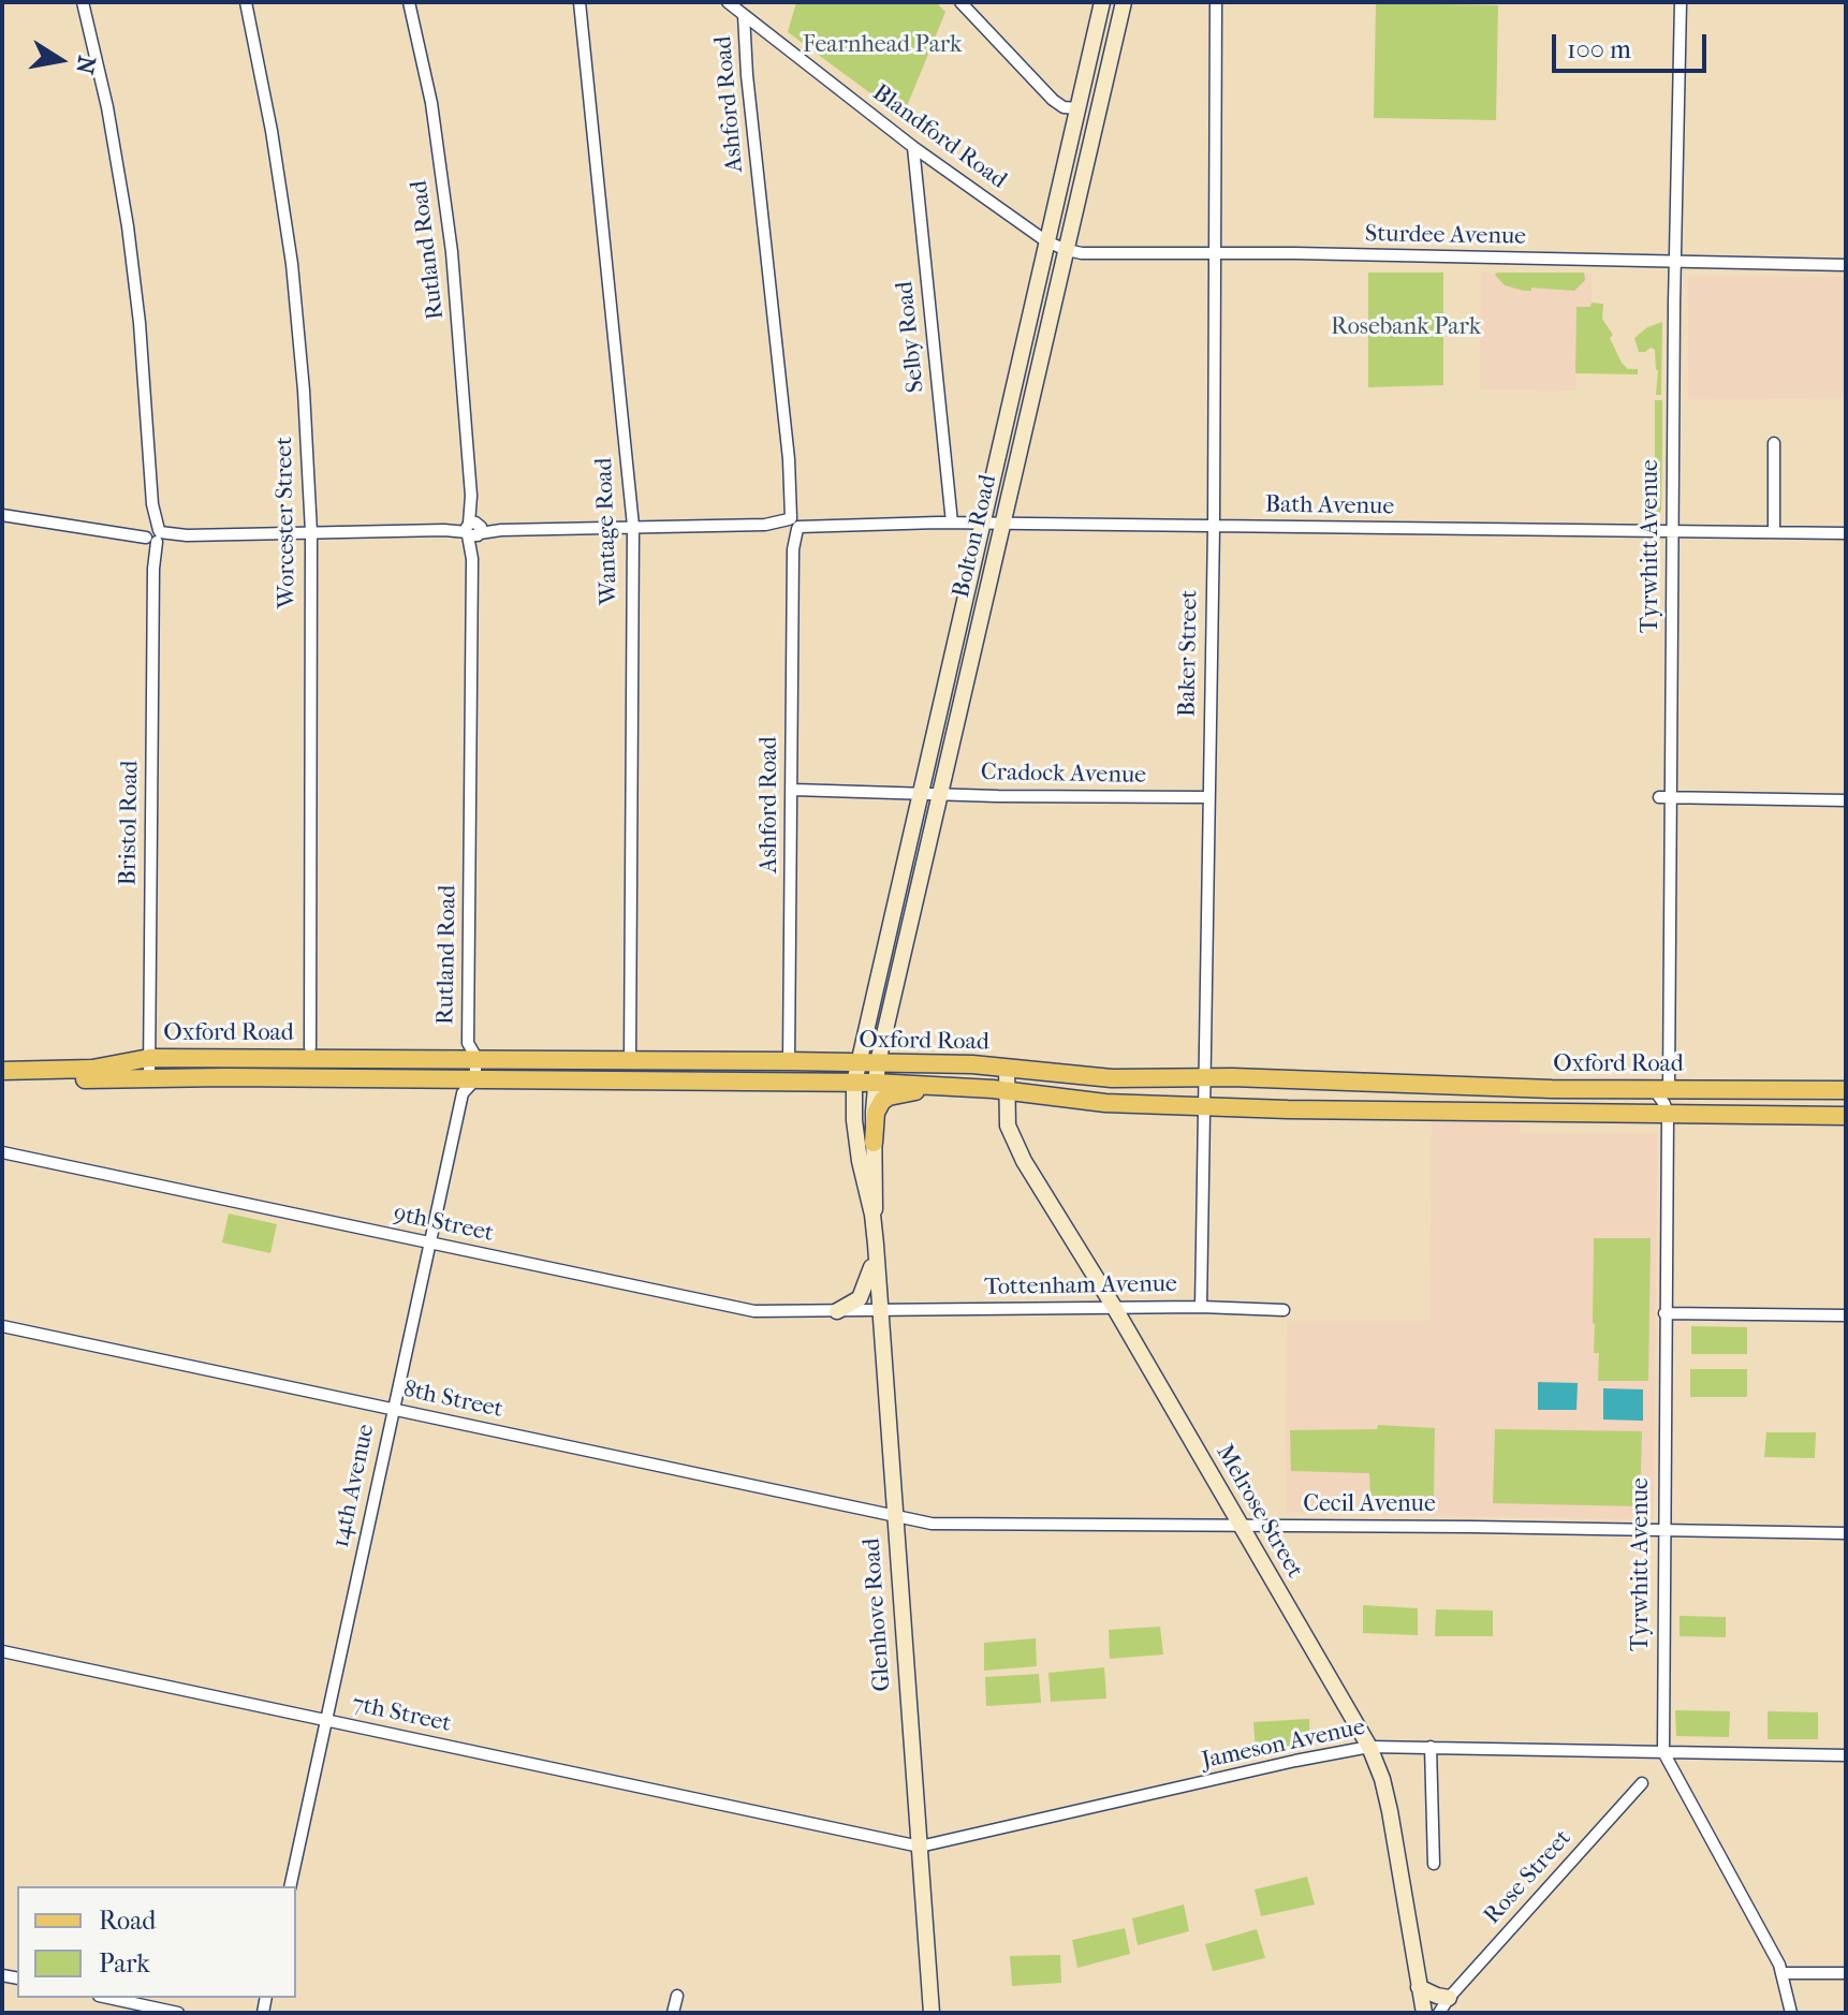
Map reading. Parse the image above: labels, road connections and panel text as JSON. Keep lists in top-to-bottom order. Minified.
{"streets":{"main road":["Bolton Road","Oxford Road","Melrose Street","Glenhove Road"],"street":["Ashford Road","Blandford Road","Sturdee Avenue","Rutland Road","Selby Road","Bath Avenue","Worcester Street","Wantage Road","Tyrwhitt Avenue","Baker Street","Cradock Avenue","Bristol Road","9th Street","Tottenham Avenue","8th Street","14th Avenue","Cecil Avenue","7th Street","Jameson Avenue","Rose Street"]},"crossings":[["Ashford Road","Blandford Road"],["Ashford Road","Bath Avenue"],["Ashford Road","Cradock Avenue"],["Ashford Road","Oxford Road"],["Blandford Road","Sturdee Avenue"],["Blandford Road","Selby Road"],["Blandford Road","Bolton Road"],["Sturdee Avenue","Bolton Road"],["Sturdee Avenue","Tyrwhitt Avenue"],["Sturdee Avenue","Baker Street"],["Rutland Road","Oxford Road"],["Rutland Road","14th Avenue"],["Selby Road","Bath Avenue"],["Bath Avenue","Bolton Road"],["Bath Avenue","Tyrwhitt Avenue"],["Bath Avenue","Baker Street"],["Worcester Street","Oxford Road"],["Wantage Road","Oxford Road"],["Bolton Road","Cradock Avenue"],["Bolton Road","Oxford Road"],["Bolton Road","Glenhove Road"],["Tyrwhitt Avenue","Oxford Road"],["Tyrwhitt Avenue","Cecil Avenue"],["Tyrwhitt Avenue","Jameson Avenue"],["Baker Street","Cradock Avenue"],["Baker Street","Oxford Road"],["Baker Street","Tottenham Avenue"],["Bristol Road","Oxford Road"],["Oxford Road","14th Avenue"],["Oxford Road","Melrose Street"],["Oxford Road","Glenhove Road"],["9th Street","Tottenham Avenue"],["9th Street","14th Avenue"],["9th Street","Glenhove Road"],["Tottenham Avenue","Melrose Street"],["Tottenham Avenue","Glenhove Road"],["8th Street","14th Avenue"],["8th Street","Cecil Avenue"],["8th Street","Glenhove Road"],["14th Avenue","7th Street"],["Cecil Avenue","Melrose Street"],["Cecil Avenue","Glenhove Road"],["Melrose Street","Jameson Avenue"],["Melrose Street","Rose Street"],["Glenhove Road","Jameson Avenue"],["7th Street","Jameson Avenue"]],"parks":["Fearnhead Park","Rosebank Park"],"legend":["Road","Park"],"scale_bar":"100 m","north":"right"}
